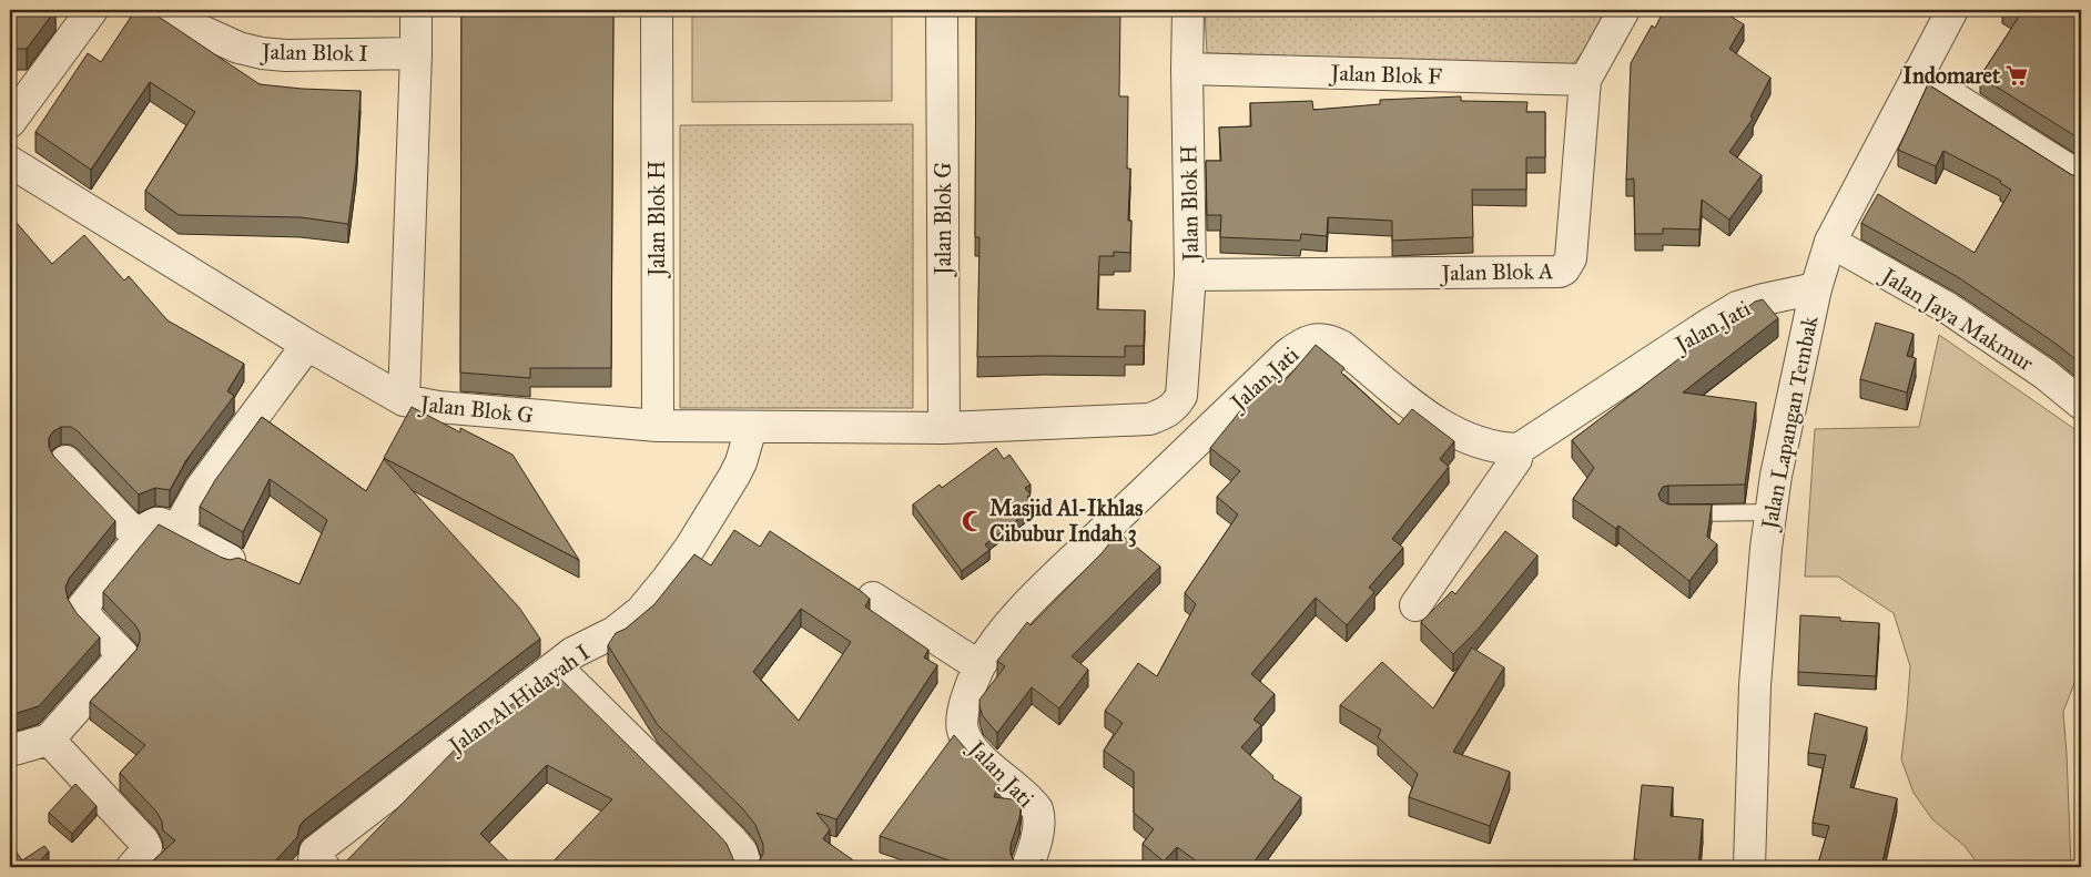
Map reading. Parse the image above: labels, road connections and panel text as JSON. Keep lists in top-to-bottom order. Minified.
{"streets":{"street":["Jalan Blok I","Jalan Blok F","Jalan Blok H","Jalan Blok G","Jalan Blok A","Jalan Jaya Makmur","Jalan Jati","Jalan Lapangan Tembak","Jalan Al Hidayah I"]},"crossings":[["Jalan Blok F","Jalan Blok H"],["Jalan Blok F","Jalan Blok A"],["Jalan Blok H","Jalan Blok G"],["Jalan Blok H","Jalan Blok A"],["Jalan Blok G","Jalan Al Hidayah I"],["Jalan Jaya Makmur","Jalan Lapangan Tembak"],["Jalan Jati","Jalan Lapangan Tembak"]],"places":{"supermarket":["Indomaret"],"mosque":["Masjid Al-Ikhlas Cibubur Indah 3"]}}
